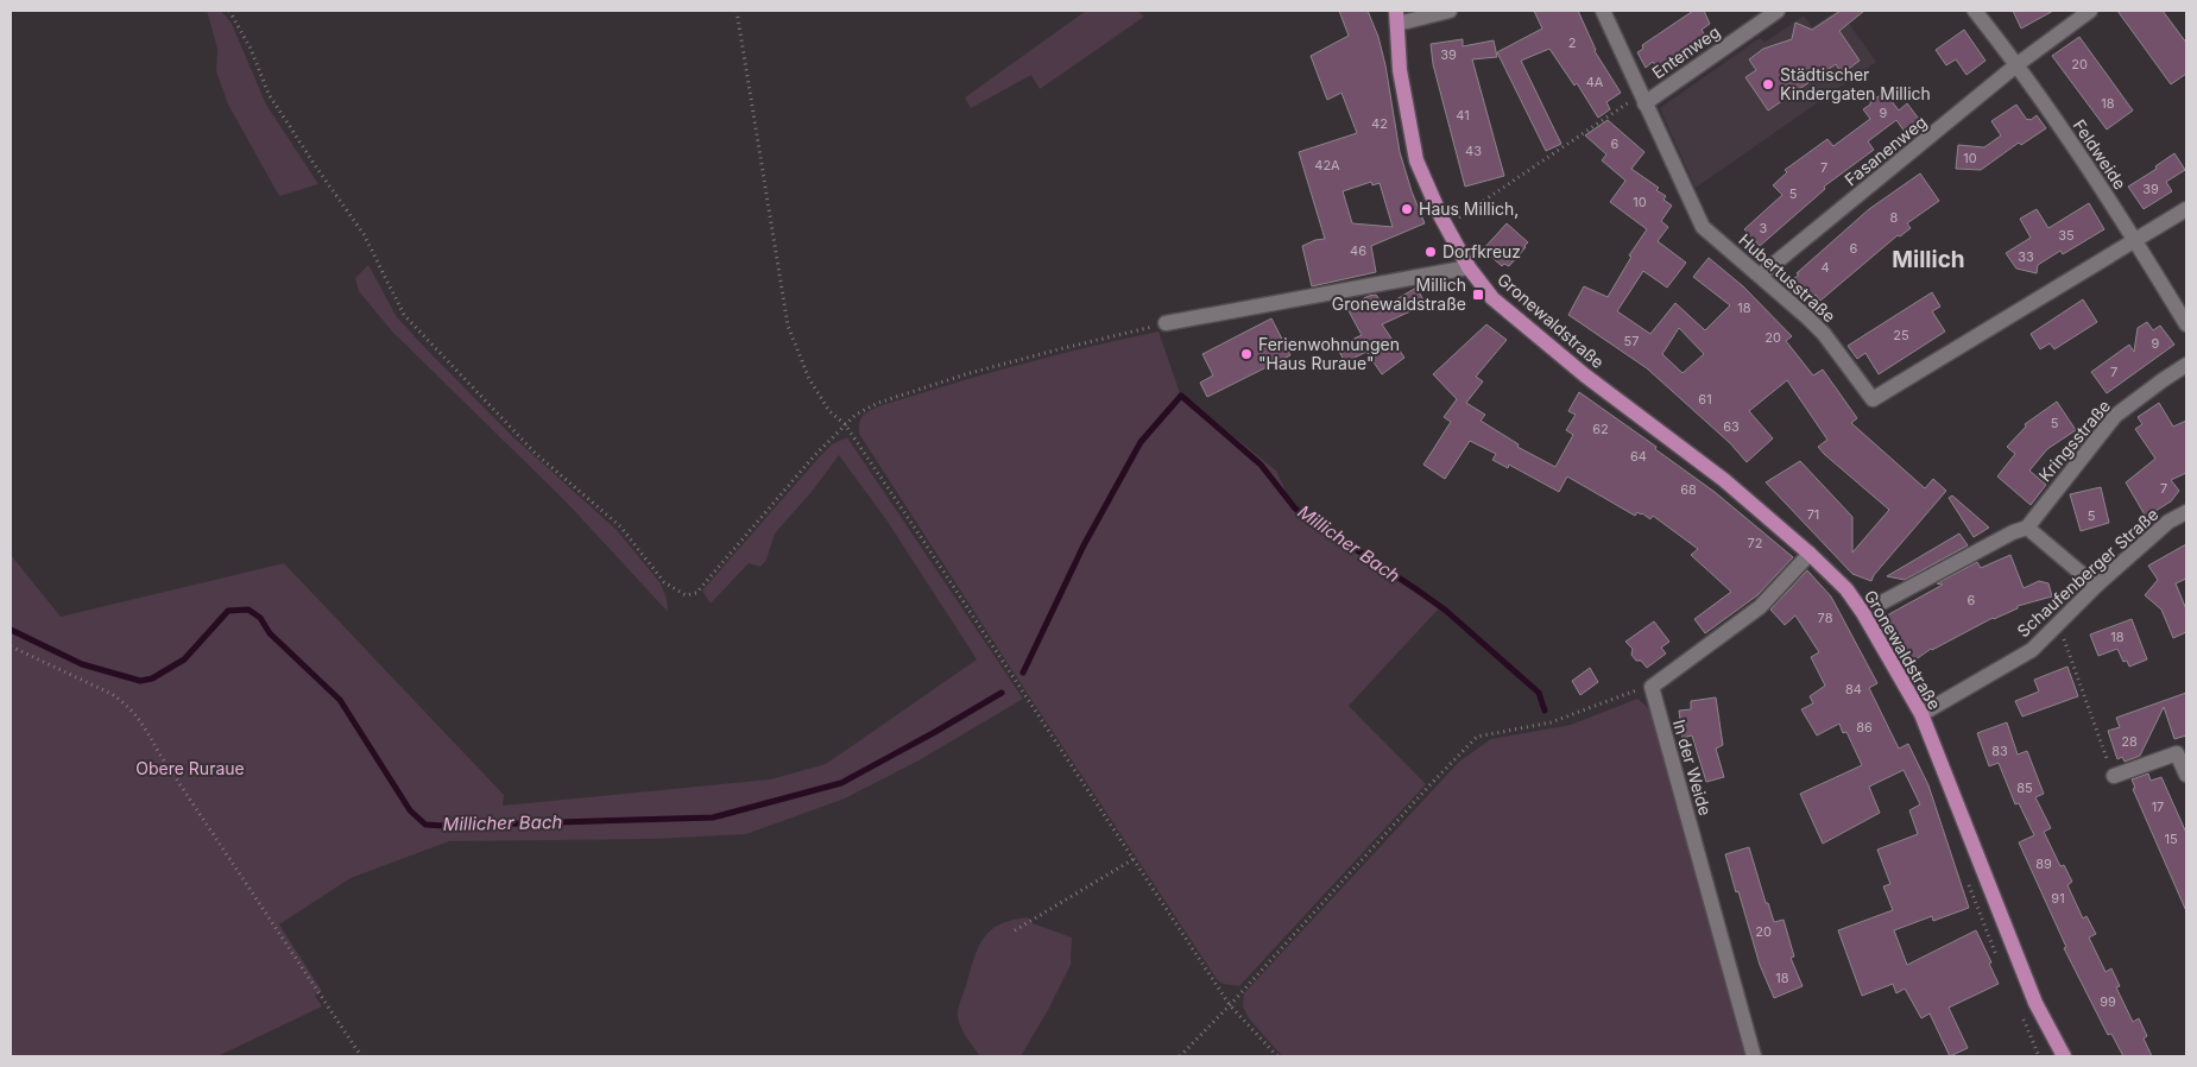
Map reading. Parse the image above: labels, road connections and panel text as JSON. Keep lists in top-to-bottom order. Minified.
{"streets":{"main road":["Gronewaldstraße"],"street":["Entenweg","Fasanenweg","Feldweide","Hubertusstraße","Kringsstraße","Schaufenberger Straße","In der Weide"]},"crossings":[["Entenweg","Hubertusstraße"],["Fasanenweg","Feldweide"],["Fasanenweg","Hubertusstraße"],["Feldweide","Hubertusstraße"],["Gronewaldstraße","Schaufenberger Straße"]],"districts":["Millich"],"water":["Millicher Bach"],"parks":["Obere Ruraue"],"places":{"other":["Städtischer Kindergaten Millich","Haus Millich,","Dorfkreuz","Ferienwohnungen \"Haus Ruraue\""],"transit":["Millich Gronewaldstraße"]},"house_numbers":["2","39","20","4A","18","9","41","42","6","43","10","42A","7","39","5","10","8","3","35","6","46","33","4","18","25","20","57","9","7","61","5","63","62","64","7","68","71","5","72","6","78","18","84","86","28","83","85","17","15","89","91","20","18","99"]}
